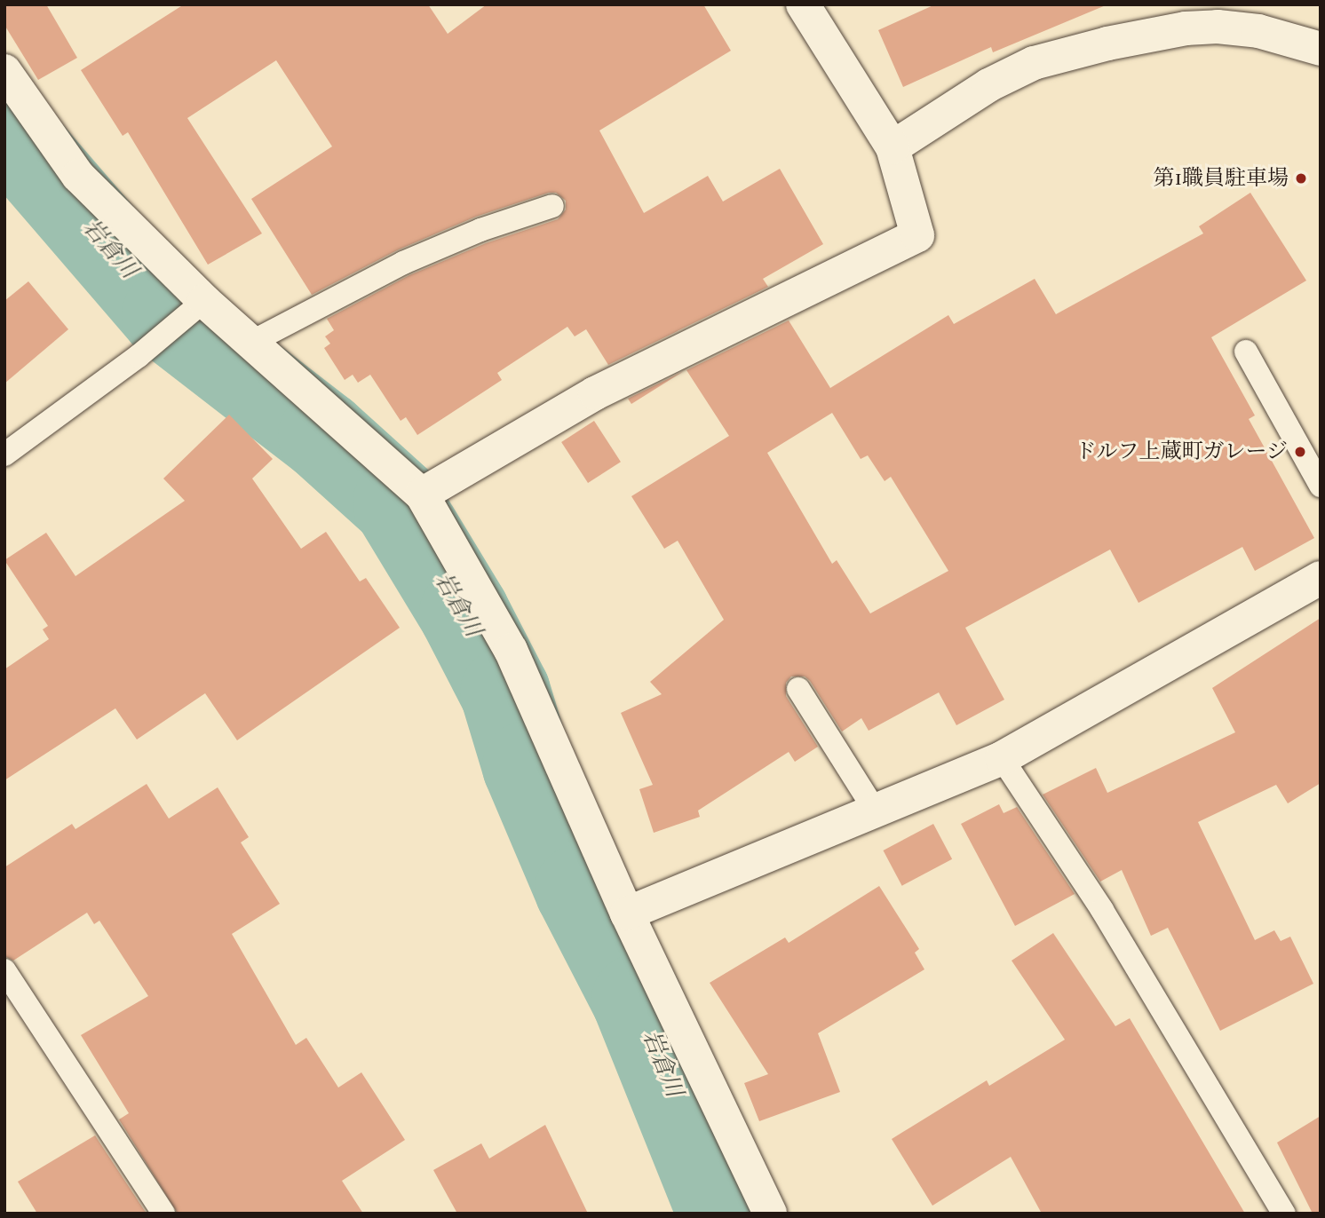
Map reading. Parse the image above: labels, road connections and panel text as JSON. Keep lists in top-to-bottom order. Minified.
{"water":["岩倉川"],"places":["第1職員駐車場","ドルフ上蔵町ガレージ"]}
